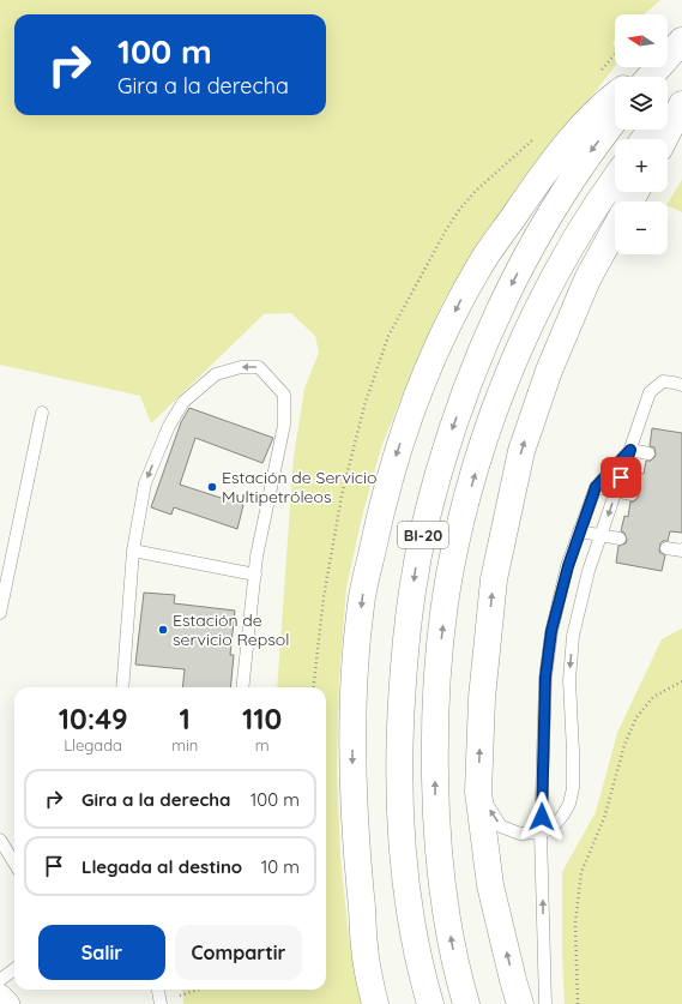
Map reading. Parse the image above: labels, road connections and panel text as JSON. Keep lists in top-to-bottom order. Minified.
{"streets":{"highway":["BI-20"]},"places":["Estación de Servicio Multipetróleos","Estación de servicio Repsol"],"north":"left","page":{"map_buttons":["+","−"],"turn":["100 m","Gira a la derecha"],"eta":["10:49","Llegada","1","min","110","m"],"list":[{"name":"Gira a la derecha","value":"100 m"},{"name":"Llegada al destino","value":"10 m"}],"buttons":["Salir","Compartir"]}}
